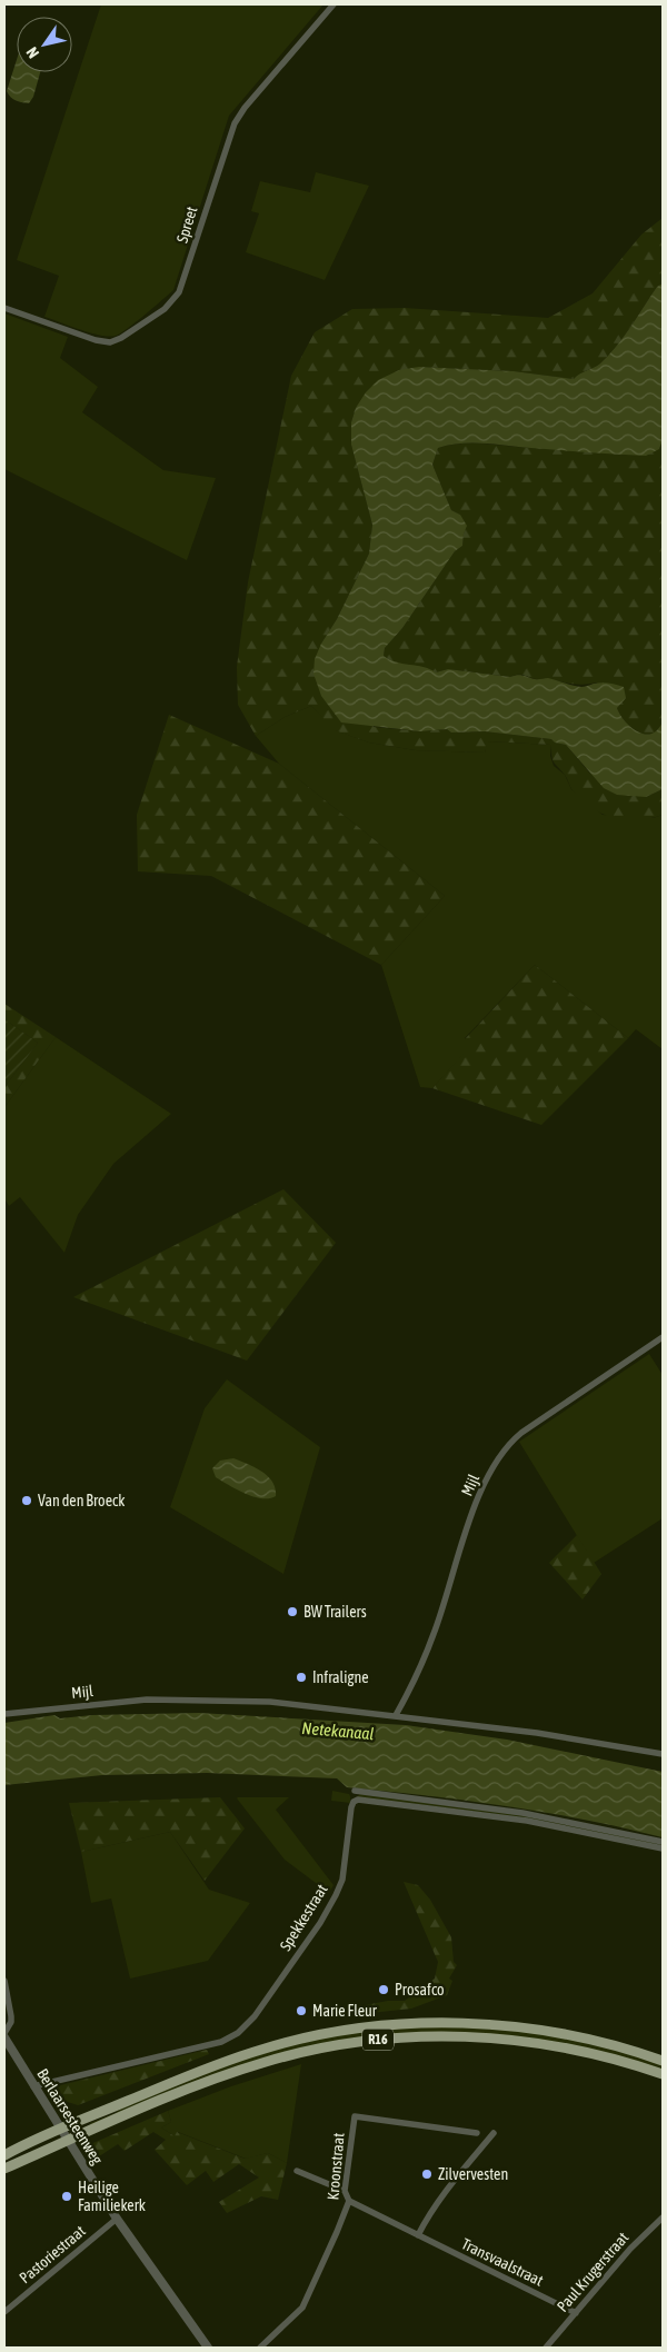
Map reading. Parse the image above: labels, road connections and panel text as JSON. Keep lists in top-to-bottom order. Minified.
{"streets":{"main road":["R16"],"street":["Spreet","Mijl","Spekkestraat","Berlaarsesteenweg","Kroonstraat","Pastoriestraat","Transvaalstraat","Paul Krugerstraat"]},"crossings":[["Spekkestraat","Berlaarsesteenweg"],["R16","Berlaarsesteenweg"],["Berlaarsesteenweg","Pastoriestraat"],["Kroonstraat","Transvaalstraat"],["Transvaalstraat","Paul Krugerstraat"]],"water":["Netekanaal"],"places":["Van den Broeck","BW Trailers","Infraligne","Prosafco","Marie Fleur","Zilvervesten","Heilige Familiekerk"],"north":"bottom left"}
